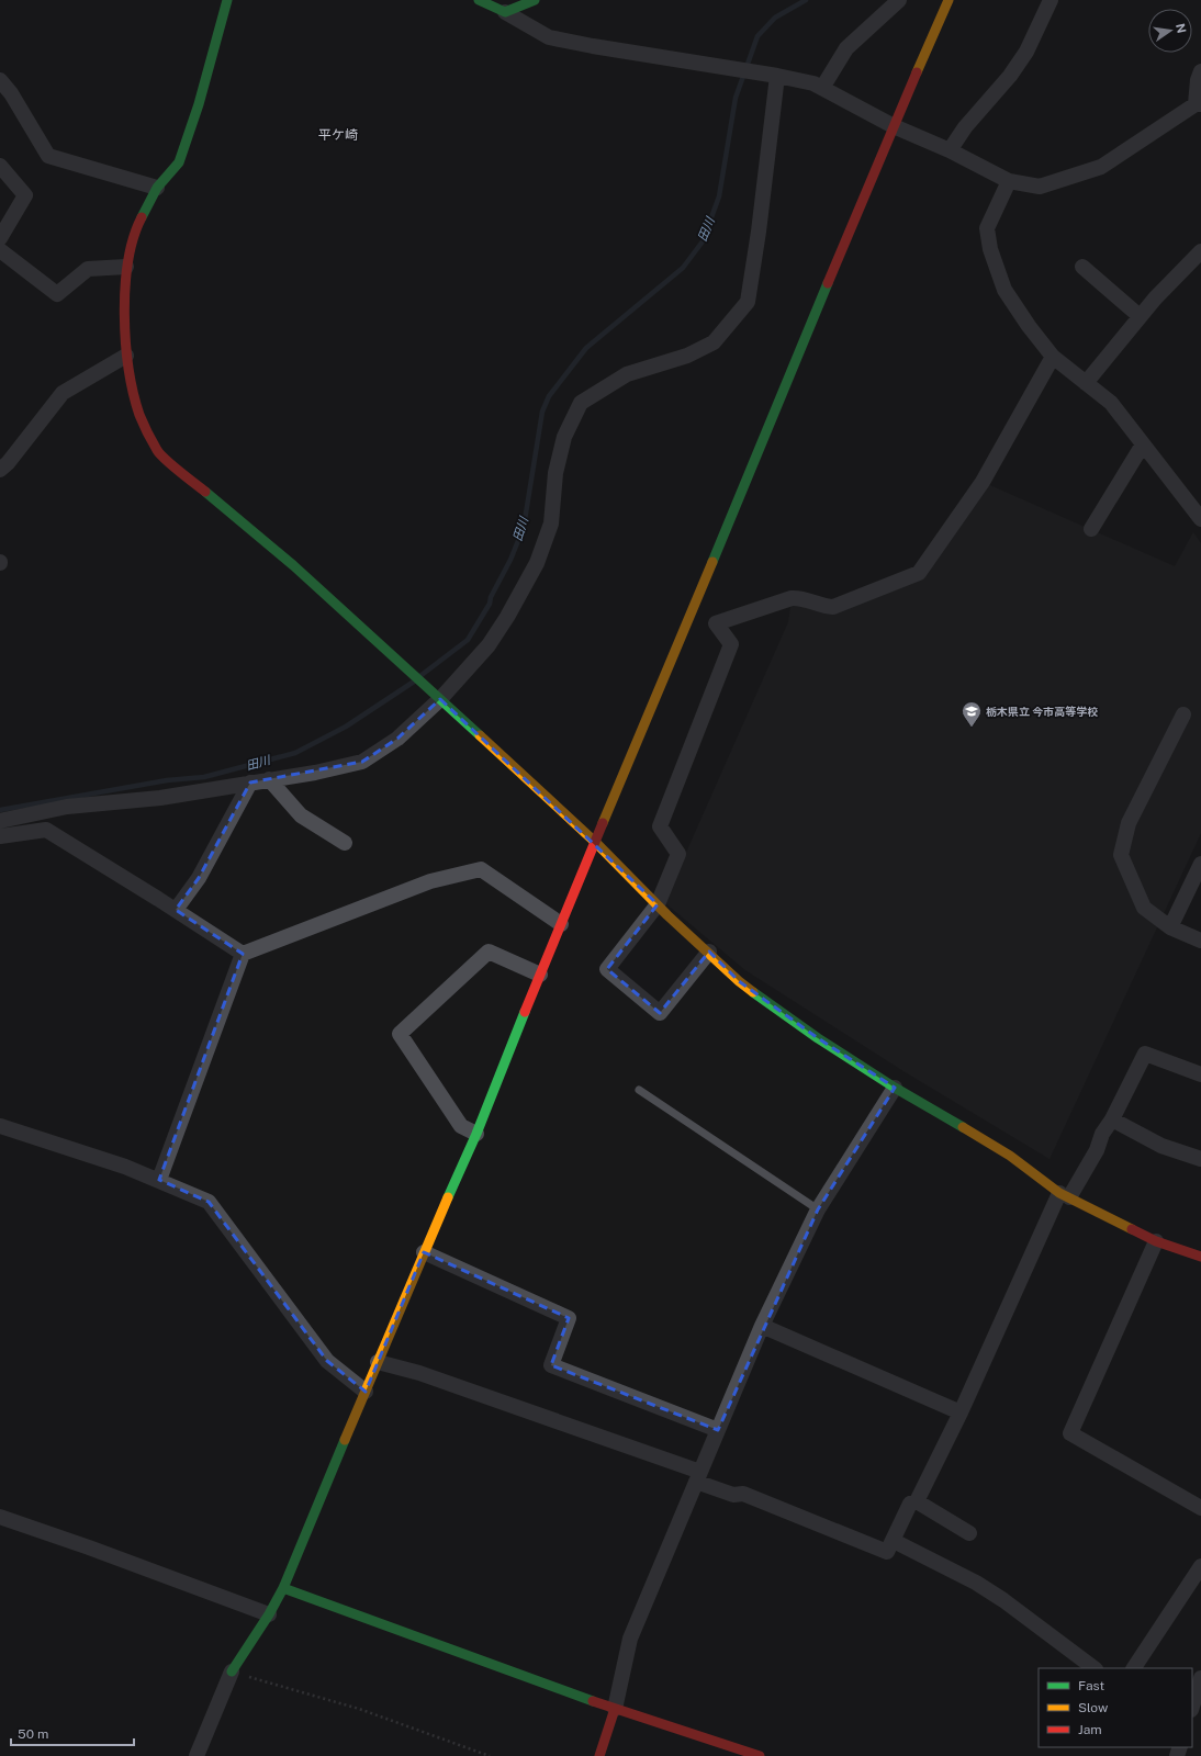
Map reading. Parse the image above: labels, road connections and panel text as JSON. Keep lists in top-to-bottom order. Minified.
{"districts":["平ケ崎"],"water":["田川"],"places":{"school or university":["栃木県立 今市高等学校"]},"legend":["Fast","Slow","Jam"],"scale_bar":"50 m","north":"right"}
